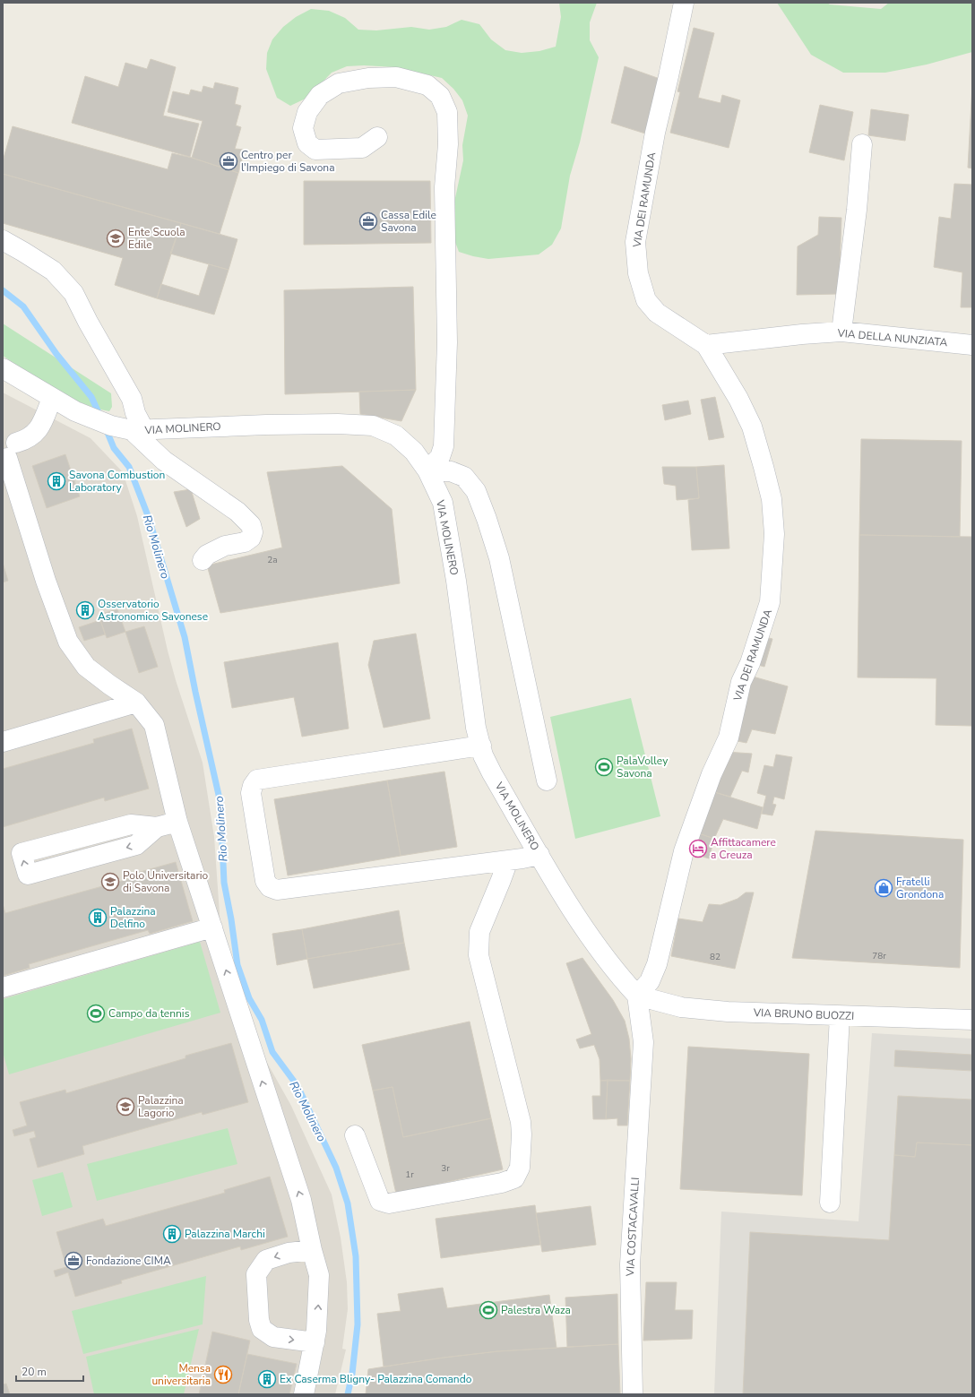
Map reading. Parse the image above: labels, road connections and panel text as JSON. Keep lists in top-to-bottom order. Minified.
{"streets":{"street":["VIA DEI RAMUNDA","VIA DELLA NUNZIATA","VIA MOLINERO","VIA BRUNO BUOZZI","VIA COSTACAVALLI"]},"crossings":[["VIA DEI RAMUNDA","VIA DELLA NUNZIATA"],["VIA DEI RAMUNDA","VIA MOLINERO"],["VIA DEI RAMUNDA","VIA BRUNO BUOZZI"],["VIA DEI RAMUNDA","VIA COSTACAVALLI"],["VIA MOLINERO","VIA BRUNO BUOZZI"],["VIA MOLINERO","VIA COSTACAVALLI"],["VIA BRUNO BUOZZI","VIA COSTACAVALLI"]],"water":["Rio Molinero"],"places":{"office":["Centro per l'Impiego di Savona","Cassa Edile Savona","Fondazione CIMA"],"school or university":["Ente Scuola Edile","Polo Universitario di Savona","Palazzina Lagorio"],"building":["Savona Combustion Laboratory","Osservatorio Astronomico Savonese","Palazzina Delfino","Palazzina Marchi","Ex Caserma Bligny- Palazzina Comando"],"sports":["PalaVolley Savona","Campo da tennis","Palestra Waza"],"hotel":["Affittacamere a Creuza"],"shop":["Fratelli Grondona"],"restaurant":["Mensa universitaria"]},"house_numbers":["2a","78r","82","3r","1r"],"scale_bar":"20 m"}
